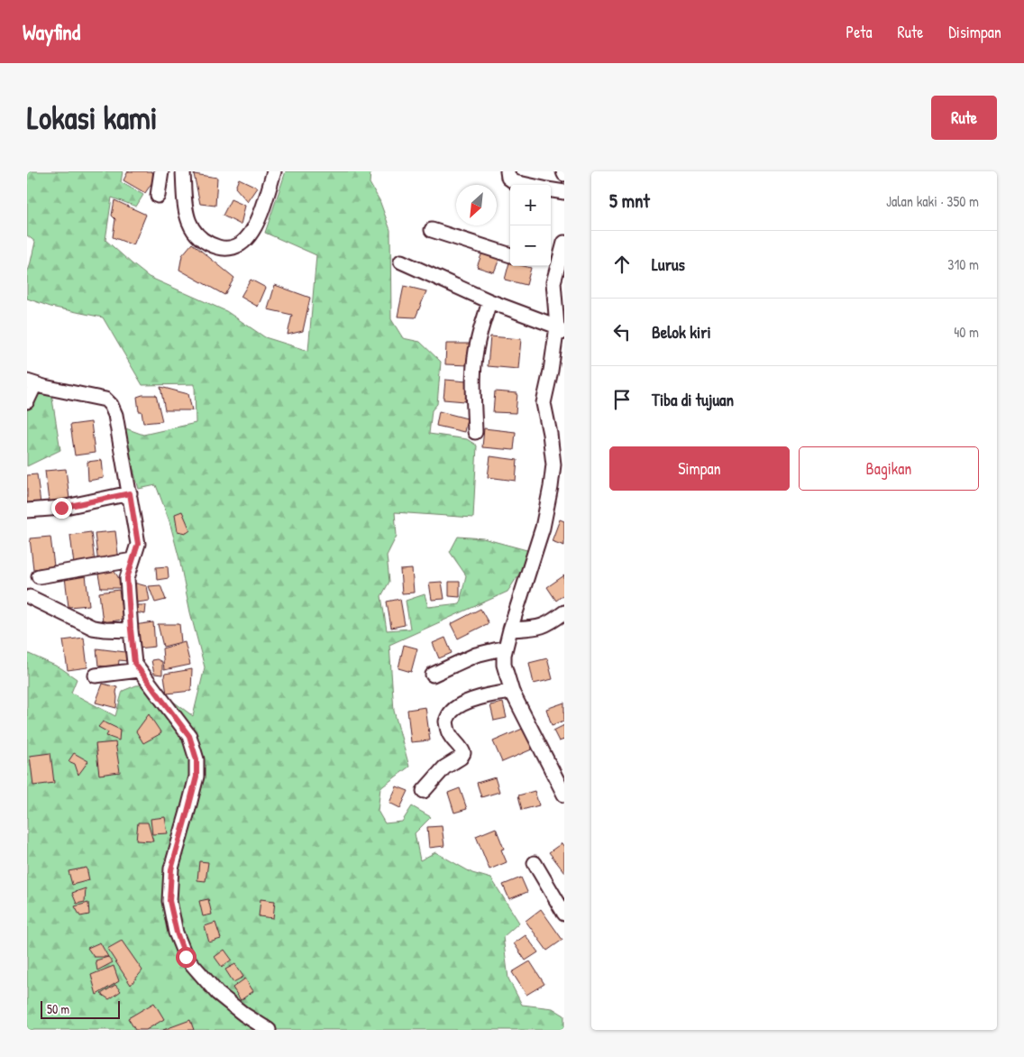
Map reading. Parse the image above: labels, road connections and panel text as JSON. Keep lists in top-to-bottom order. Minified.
{"scale_bar":"50 m","north":"bottom left","page":{"header":"Wayfind","nav":["Peta","Rute","Disimpan"],"buttons":["Rute",["Simpan","Bagikan"]],"title":"Lokasi kami","heading":["5 mnt","Jalan kaki · 350 m"],"map_buttons":["+","−"],"list":[["Lurus","310 m"],["Belok kiri","40 m"],"Tiba di tujuan"],"scale":"50 m"}}
